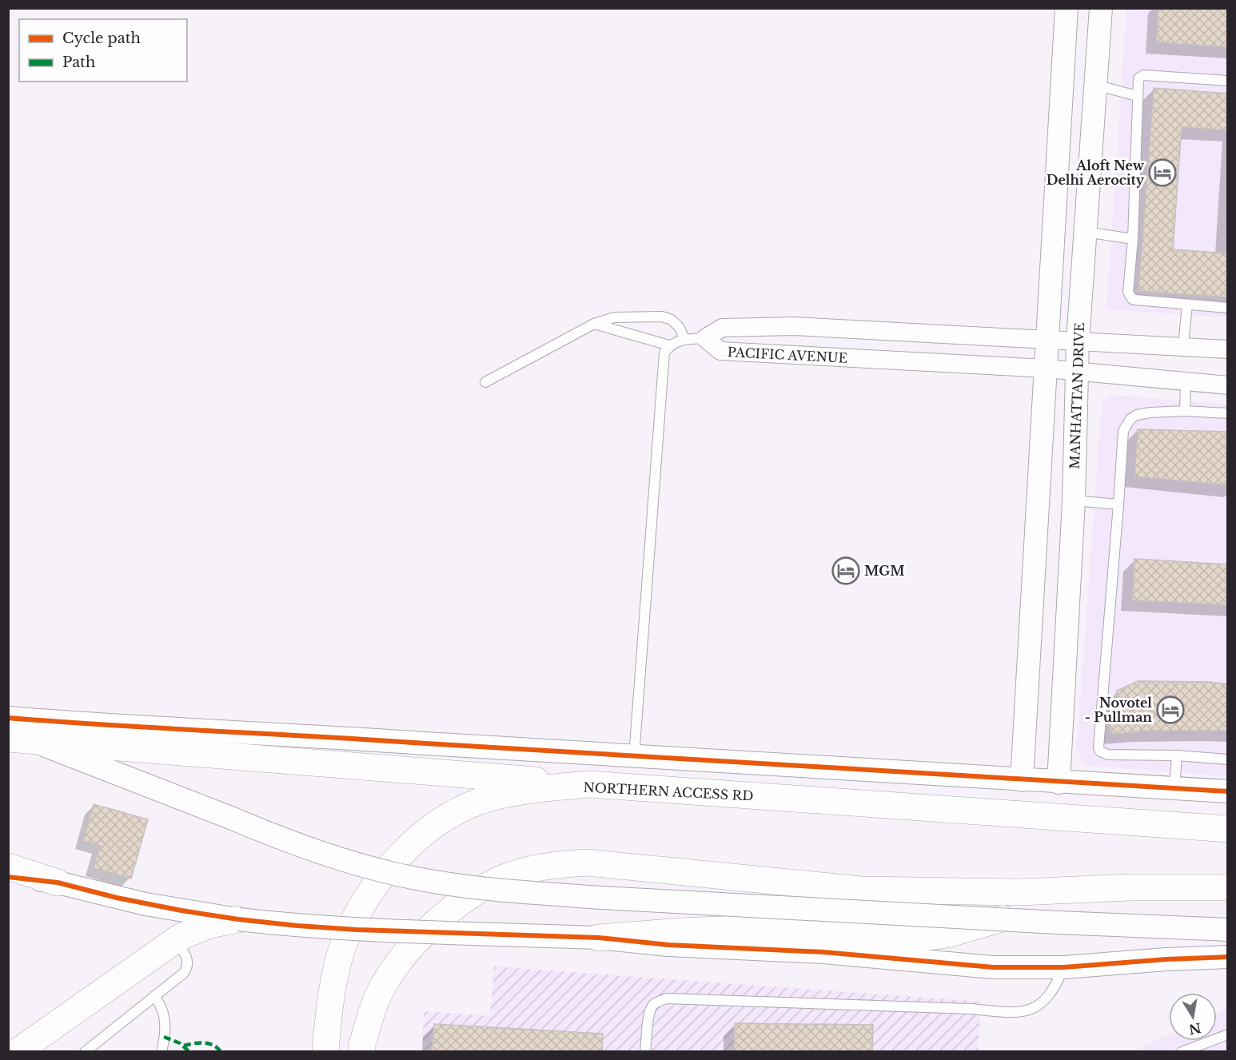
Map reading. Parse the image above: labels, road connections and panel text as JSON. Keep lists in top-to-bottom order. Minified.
{"streets":{"main road":["NORTHERN ACCESS RD"],"street":["PACIFIC AVENUE","MANHATTAN DRIVE"]},"crossings":[["PACIFIC AVENUE","MANHATTAN DRIVE"]],"places":{"hotel":["Aloft New Delhi Aerocity","MGM","Novotel - Pullman"]},"legend":["Cycle path","Path"],"north":"bottom"}
